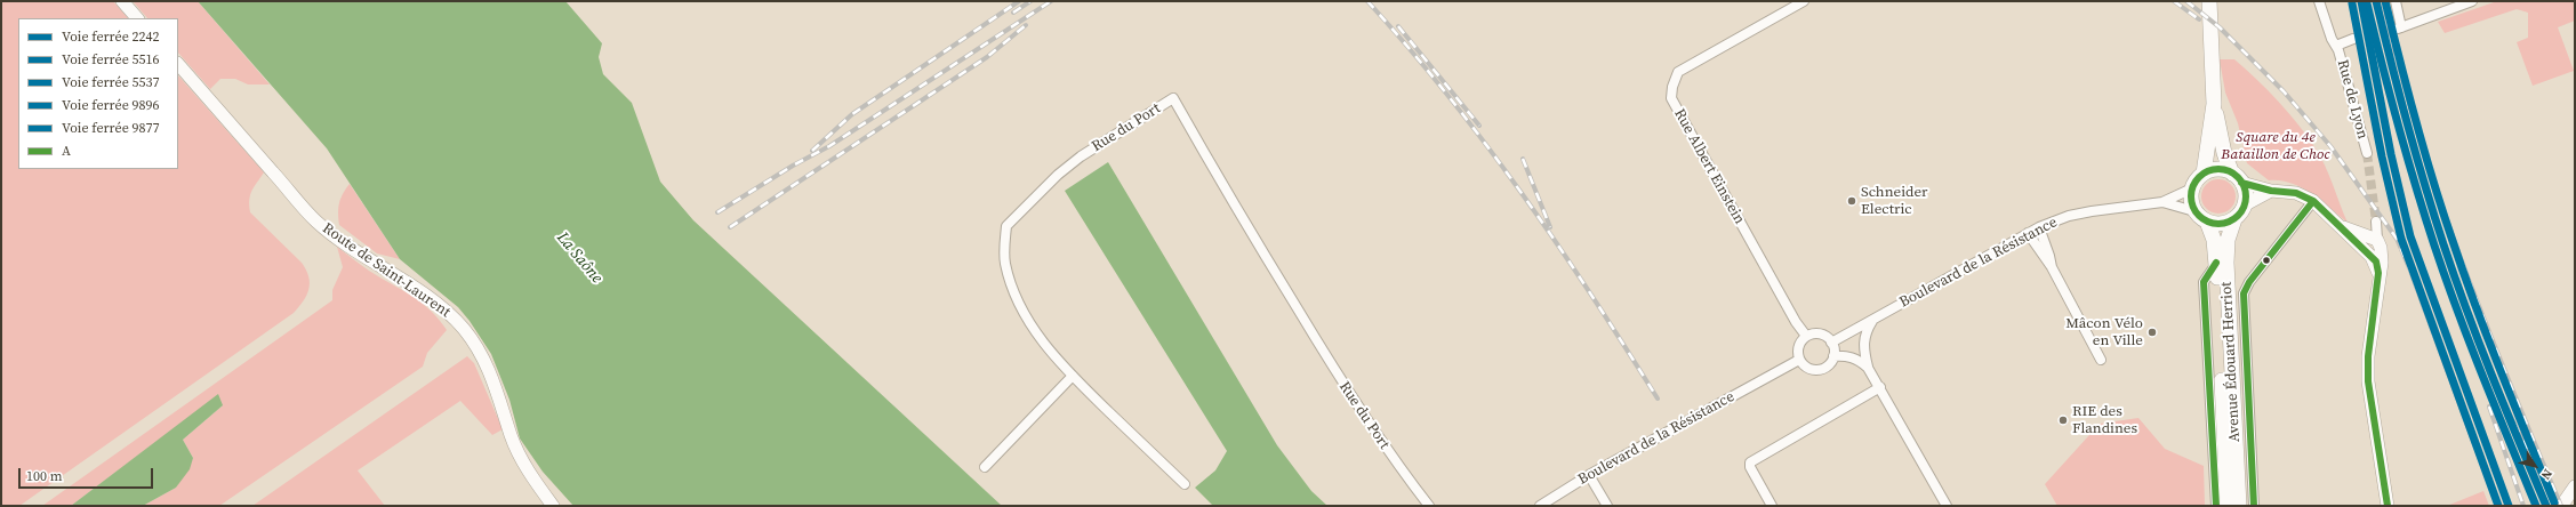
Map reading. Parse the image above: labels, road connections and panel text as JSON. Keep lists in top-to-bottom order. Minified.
{"streets":{"main road":["Route de Saint-Laurent","Avenue Édouard Herriot"],"street":["Rue de Lyon","Rue du Port","Rue Albert Einstein","Boulevard de la Résistance"]},"crossings":[["Rue Albert Einstein","Boulevard de la Résistance"],["Boulevard de la Résistance","Avenue Édouard Herriot"]],"water":["La Saône"],"parks":["Square du 4e Bataillon de Choc"],"places":["Schneider Electric","Mâcon Vélo en Ville","RIE des Flandines"],"lines":["rail line 2242","rail line 5537","rail line 9896","rail line 5516","rail line 9877","transit line A"],"legend":["Voie ferrée 2242","Voie ferrée 5516","Voie ferrée 5537","Voie ferrée 9896","Voie ferrée 9877","A"],"scale_bar":"100 m","north":"bottom right"}
